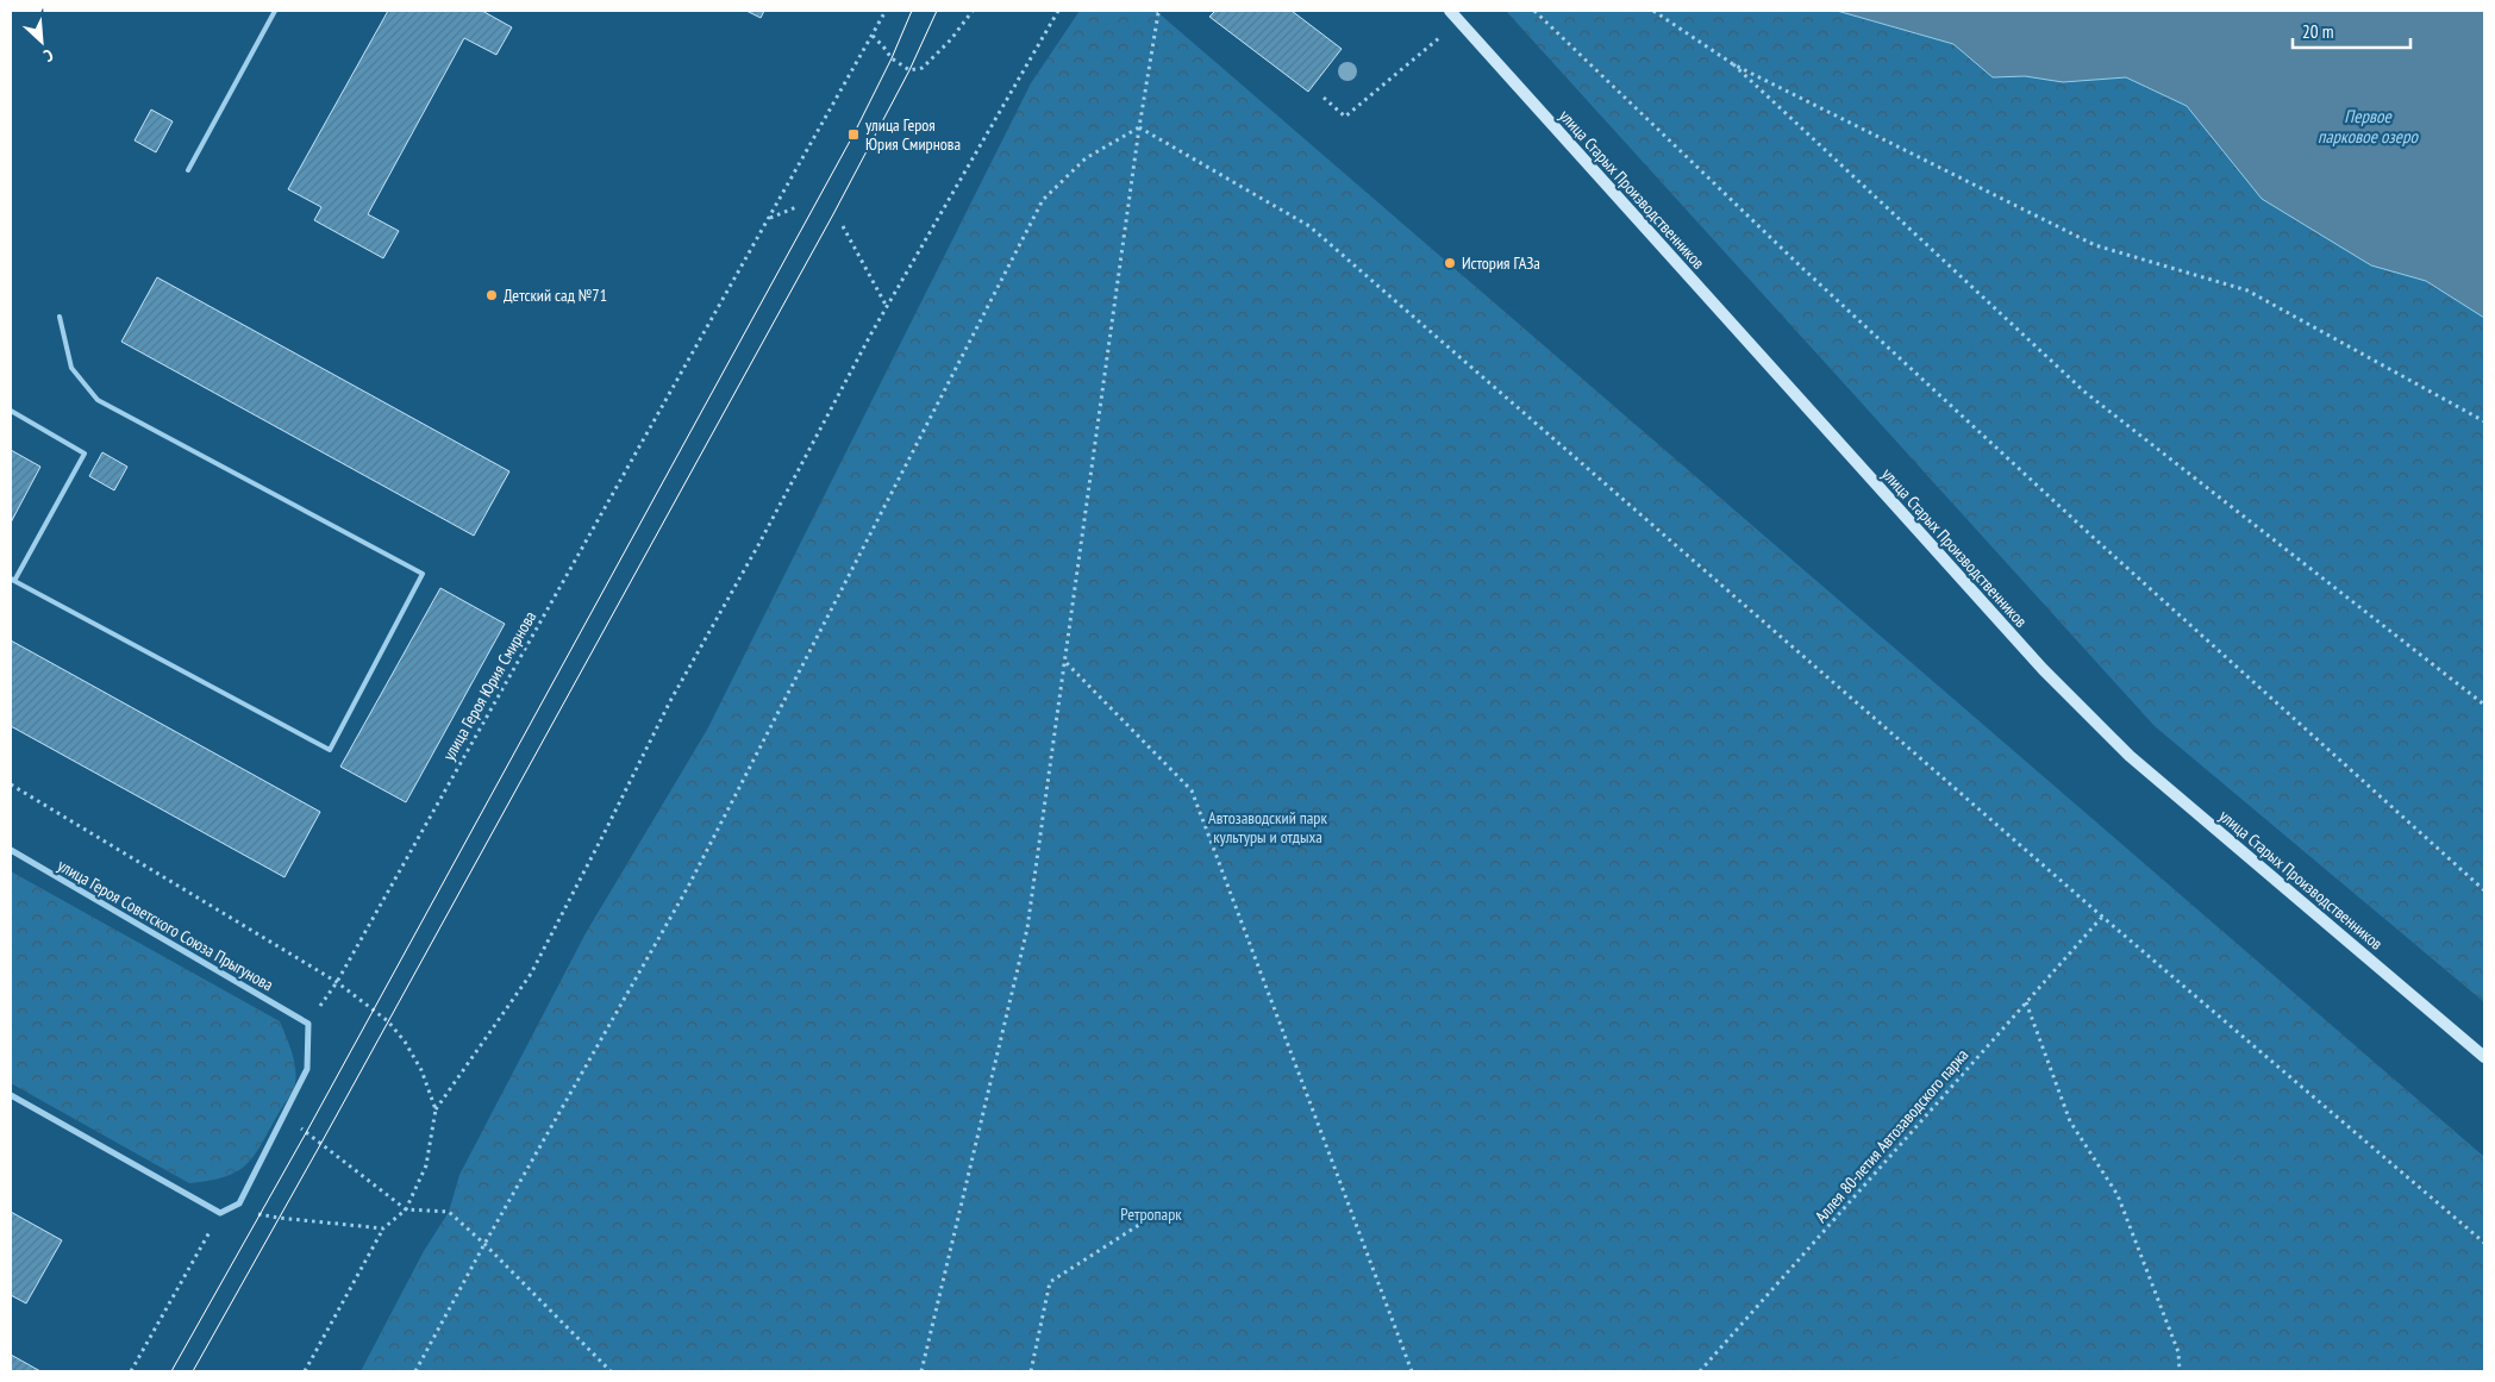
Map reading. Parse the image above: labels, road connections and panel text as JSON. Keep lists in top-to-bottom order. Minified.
{"streets":{"street":["улица Старых Производственников","улица Героя Советского Союза Прыгунова"],"path":["улица Героя Юрия Смирнова","Аллея 80-летия Автозаводского парка"]},"crossings":[["улица Героя Юрия Смирнова","улица Героя Советского Союза Прыгунова"]],"water":["Первое парковое озеро"],"parks":["Автозаводский парк культуры и отдыха","Ретропарк"],"places":{"transit":["улица Героя Юрия Смирнова"],"other":["История ГАЗа","Детский сад №71"]},"scale_bar":"20 m","north":"bottom right"}
